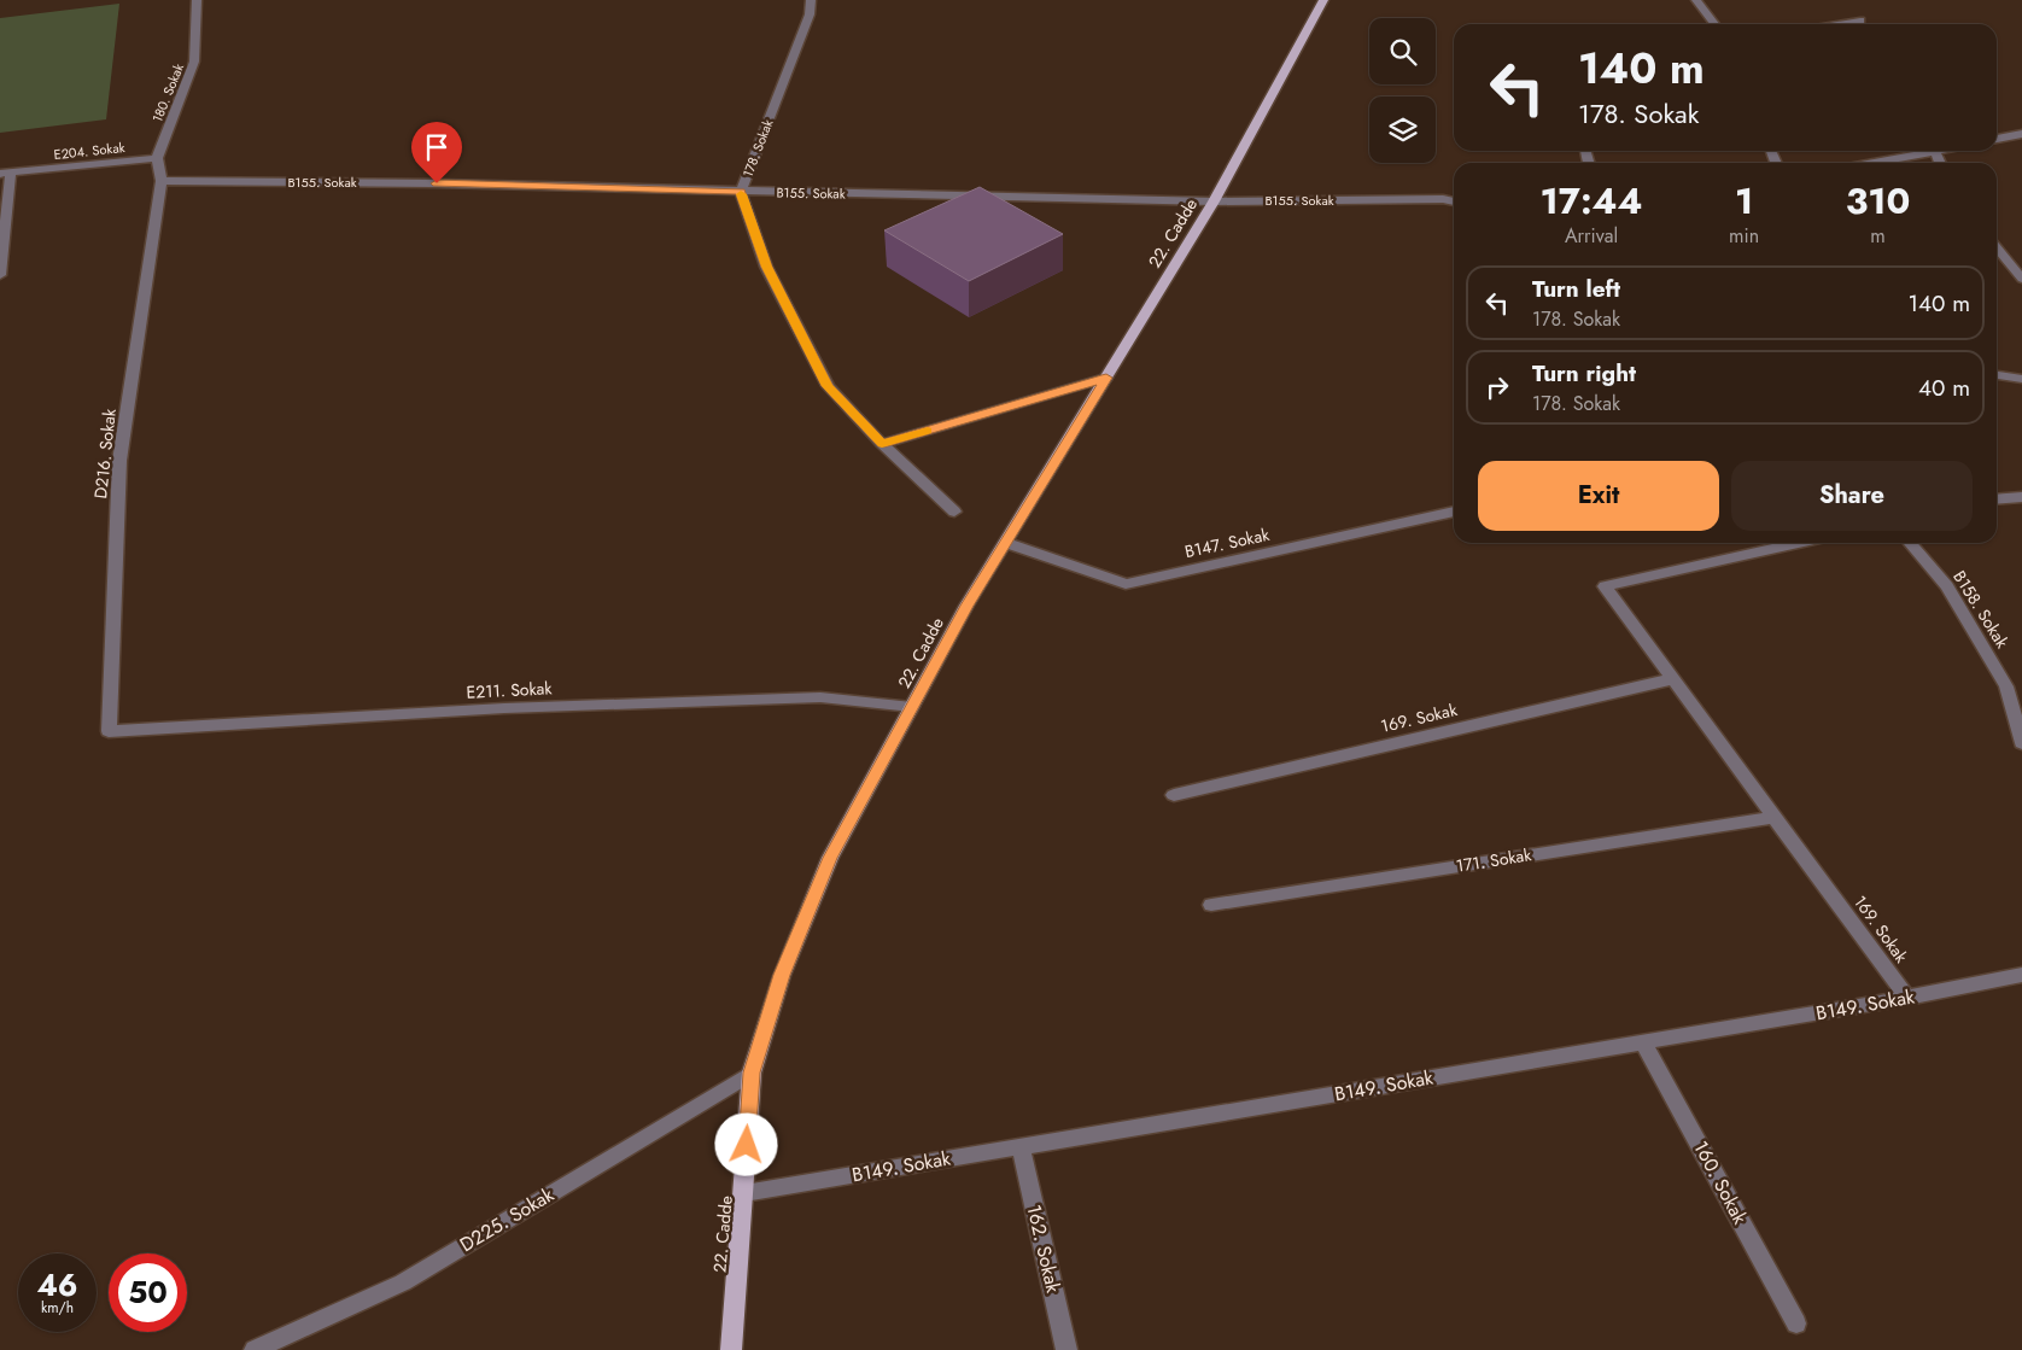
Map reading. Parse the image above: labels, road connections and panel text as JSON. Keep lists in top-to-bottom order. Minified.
{"streets":{"main road":["22. Cadde"],"street":["180. Sokak","178. Sokak","E204. Sokak","B155. Sokak","D216. Sokak","B147. Sokak","B158. Sokak","E211. Sokak","169. Sokak","171. Sokak","B149. Sokak","160. Sokak","D225. Sokak","162. Sokak"]},"crossings":[["180. Sokak","E204. Sokak"],["178. Sokak","B155. Sokak"],["B155. Sokak","22. Cadde"],["B155. Sokak","D216. Sokak"],["22. Cadde","B147. Sokak"],["22. Cadde","E211. Sokak"],["22. Cadde","B149. Sokak"],["22. Cadde","D225. Sokak"],["D216. Sokak","E211. Sokak"],["169. Sokak","171. Sokak"],["169. Sokak","B149. Sokak"],["B149. Sokak","160. Sokak"],["B149. Sokak","162. Sokak"]],"page":{"turn":["140 m","178. Sokak"],"eta":["17:44","Arrival","1","min","310","m"],"list":[{"name":"Turn left","note":"178. Sokak","value":"140 m"},{"name":"Turn right","note":"178. Sokak","value":"40 m"}],"buttons":["Exit","Share"],"speed":"46 km/h","limit":"50"}}
